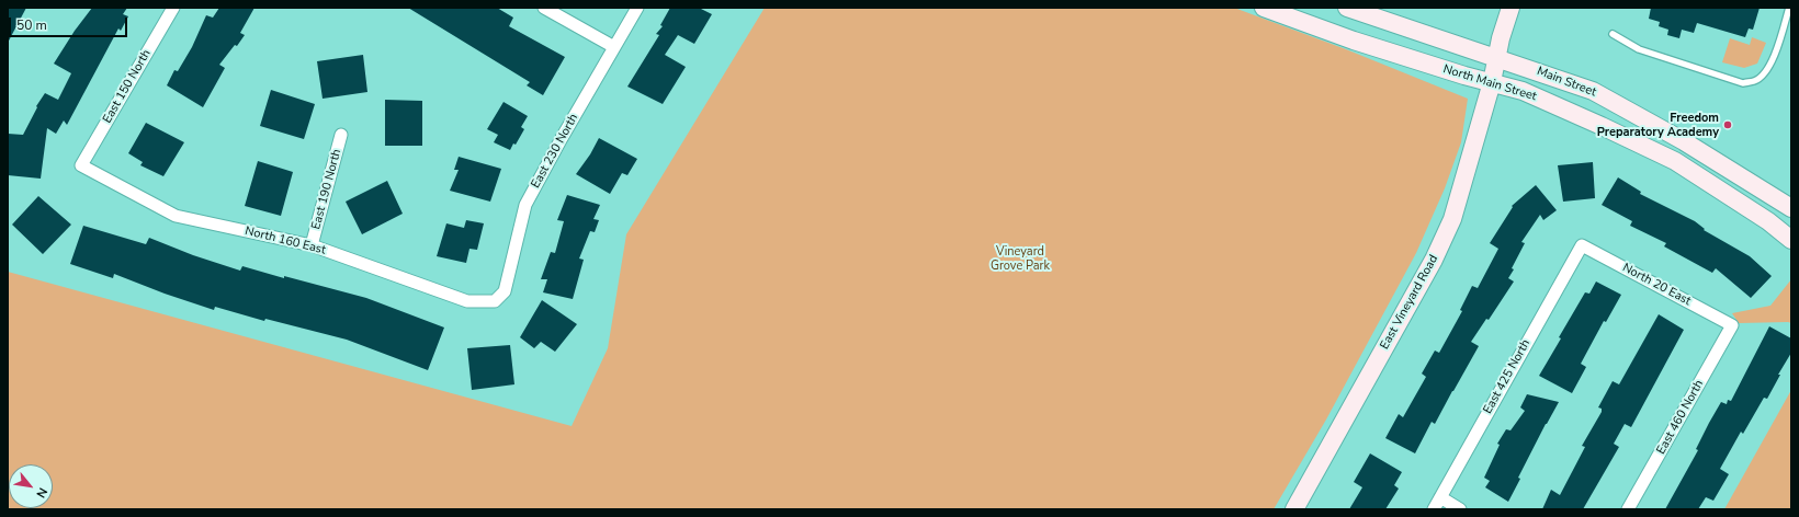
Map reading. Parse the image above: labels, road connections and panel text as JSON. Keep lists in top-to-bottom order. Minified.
{"streets":{"main road":["Main Street","North Main Street","East Vineyard Road"],"street":["East 150 North","East 230 North","East 190 North","North 160 East","North 20 East","East 425 North","East 460 North"]},"crossings":[["Main Street","East Vineyard Road"],["North Main Street","East Vineyard Road"],["East 150 North","North 160 East"],["East 230 North","North 160 East"],["East 190 North","North 160 East"],["North 20 East","East 425 North"],["North 20 East","East 460 North"]],"parks":["Vineyard Grove Park"],"places":["Freedom Preparatory Academy"],"scale_bar":"50 m","north":"bottom right"}
